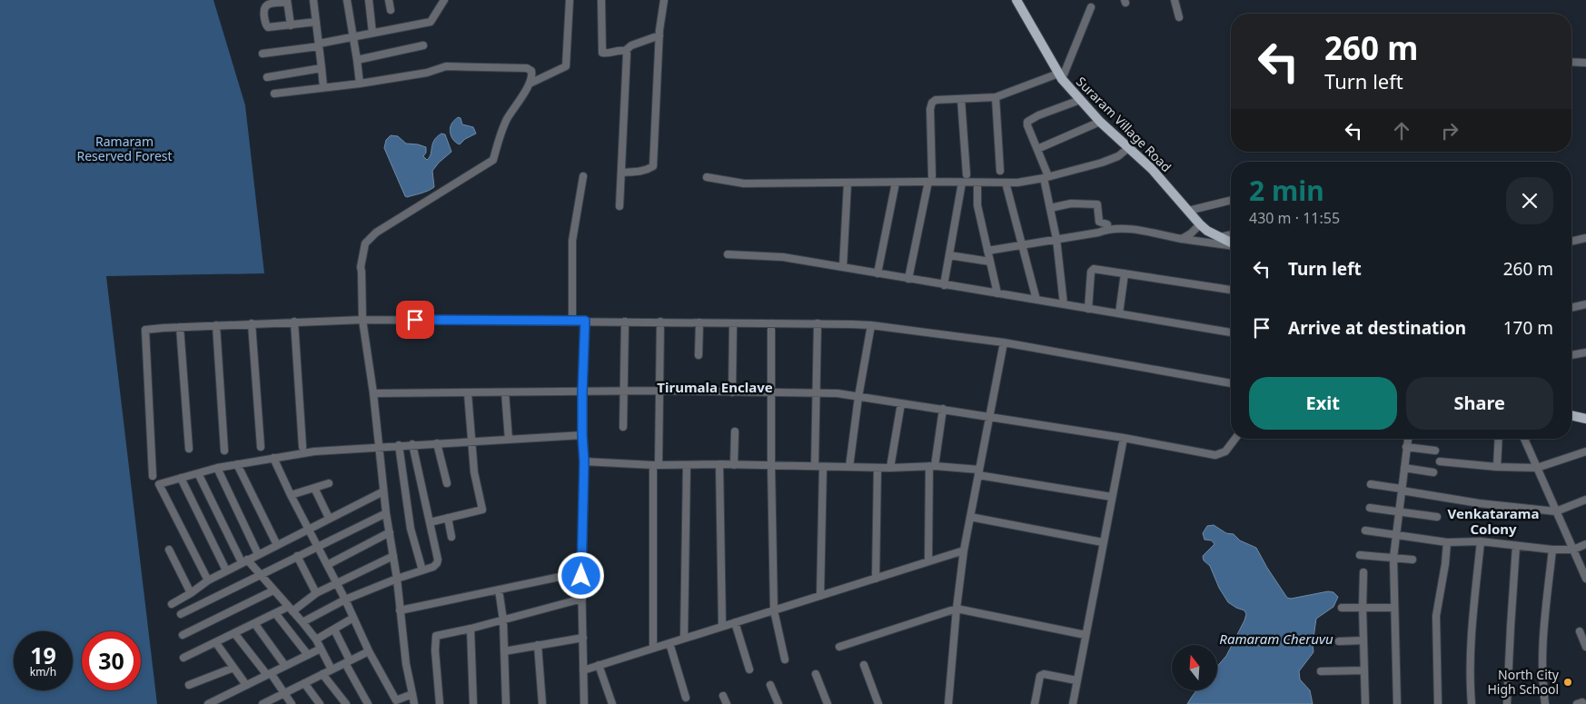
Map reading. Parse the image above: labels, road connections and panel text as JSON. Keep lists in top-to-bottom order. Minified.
{"streets":{"main road":["Suraram Village Road"]},"districts":["Tirumala Enclave","Venkatarama Colony"],"water":["Ramaram Cheruvu"],"parks":["Ramaram Reserved Forest"],"places":["North City High School"],"north":"top","page":{"turn":["260 m","Turn left"],"heading":["2 min","430 m · 11:55"],"list":[{"name":"Turn left","value":"260 m"},{"name":"Arrive at destination","value":"170 m"}],"buttons":["Exit","Share"],"speed":"19 km/h","limit":"30"}}
